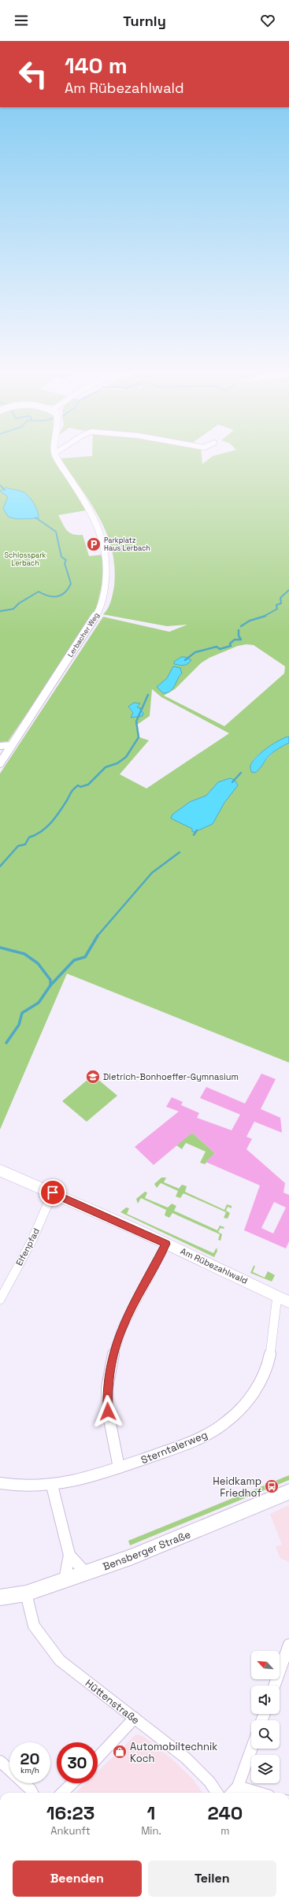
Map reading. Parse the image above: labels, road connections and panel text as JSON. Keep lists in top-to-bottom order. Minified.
{"streets":{"main road":["Bensberger Straße"],"street":["Lerbacher Weg","Elfenpfad","Am Rübezahlwald","Sterntalerweg","Hüttenstraße"]},"crossings":[["Elfenpfad","Am Rübezahlwald"],["Am Rübezahlwald","Sterntalerweg"],["Bensberger Straße","Hüttenstraße"]],"parks":["Schlosspark Lerbach"],"places":{"parking":["Parkplatz Haus Lerbach"],"school or university":["Dietrich-Bonhoeffer-Gymnasium"],"bus stop":["Heidkamp Friedhof"],"shop":["Automobiltechnik Koch"]},"north":"top left","page":{"header":"Turnly","turn":["140 m","Am Rübezahlwald"],"speed":"20 km/h","limit":"30","eta":["16:23","Ankunft","1","Min.","240","m"],"buttons":["Beenden","Teilen"]}}
